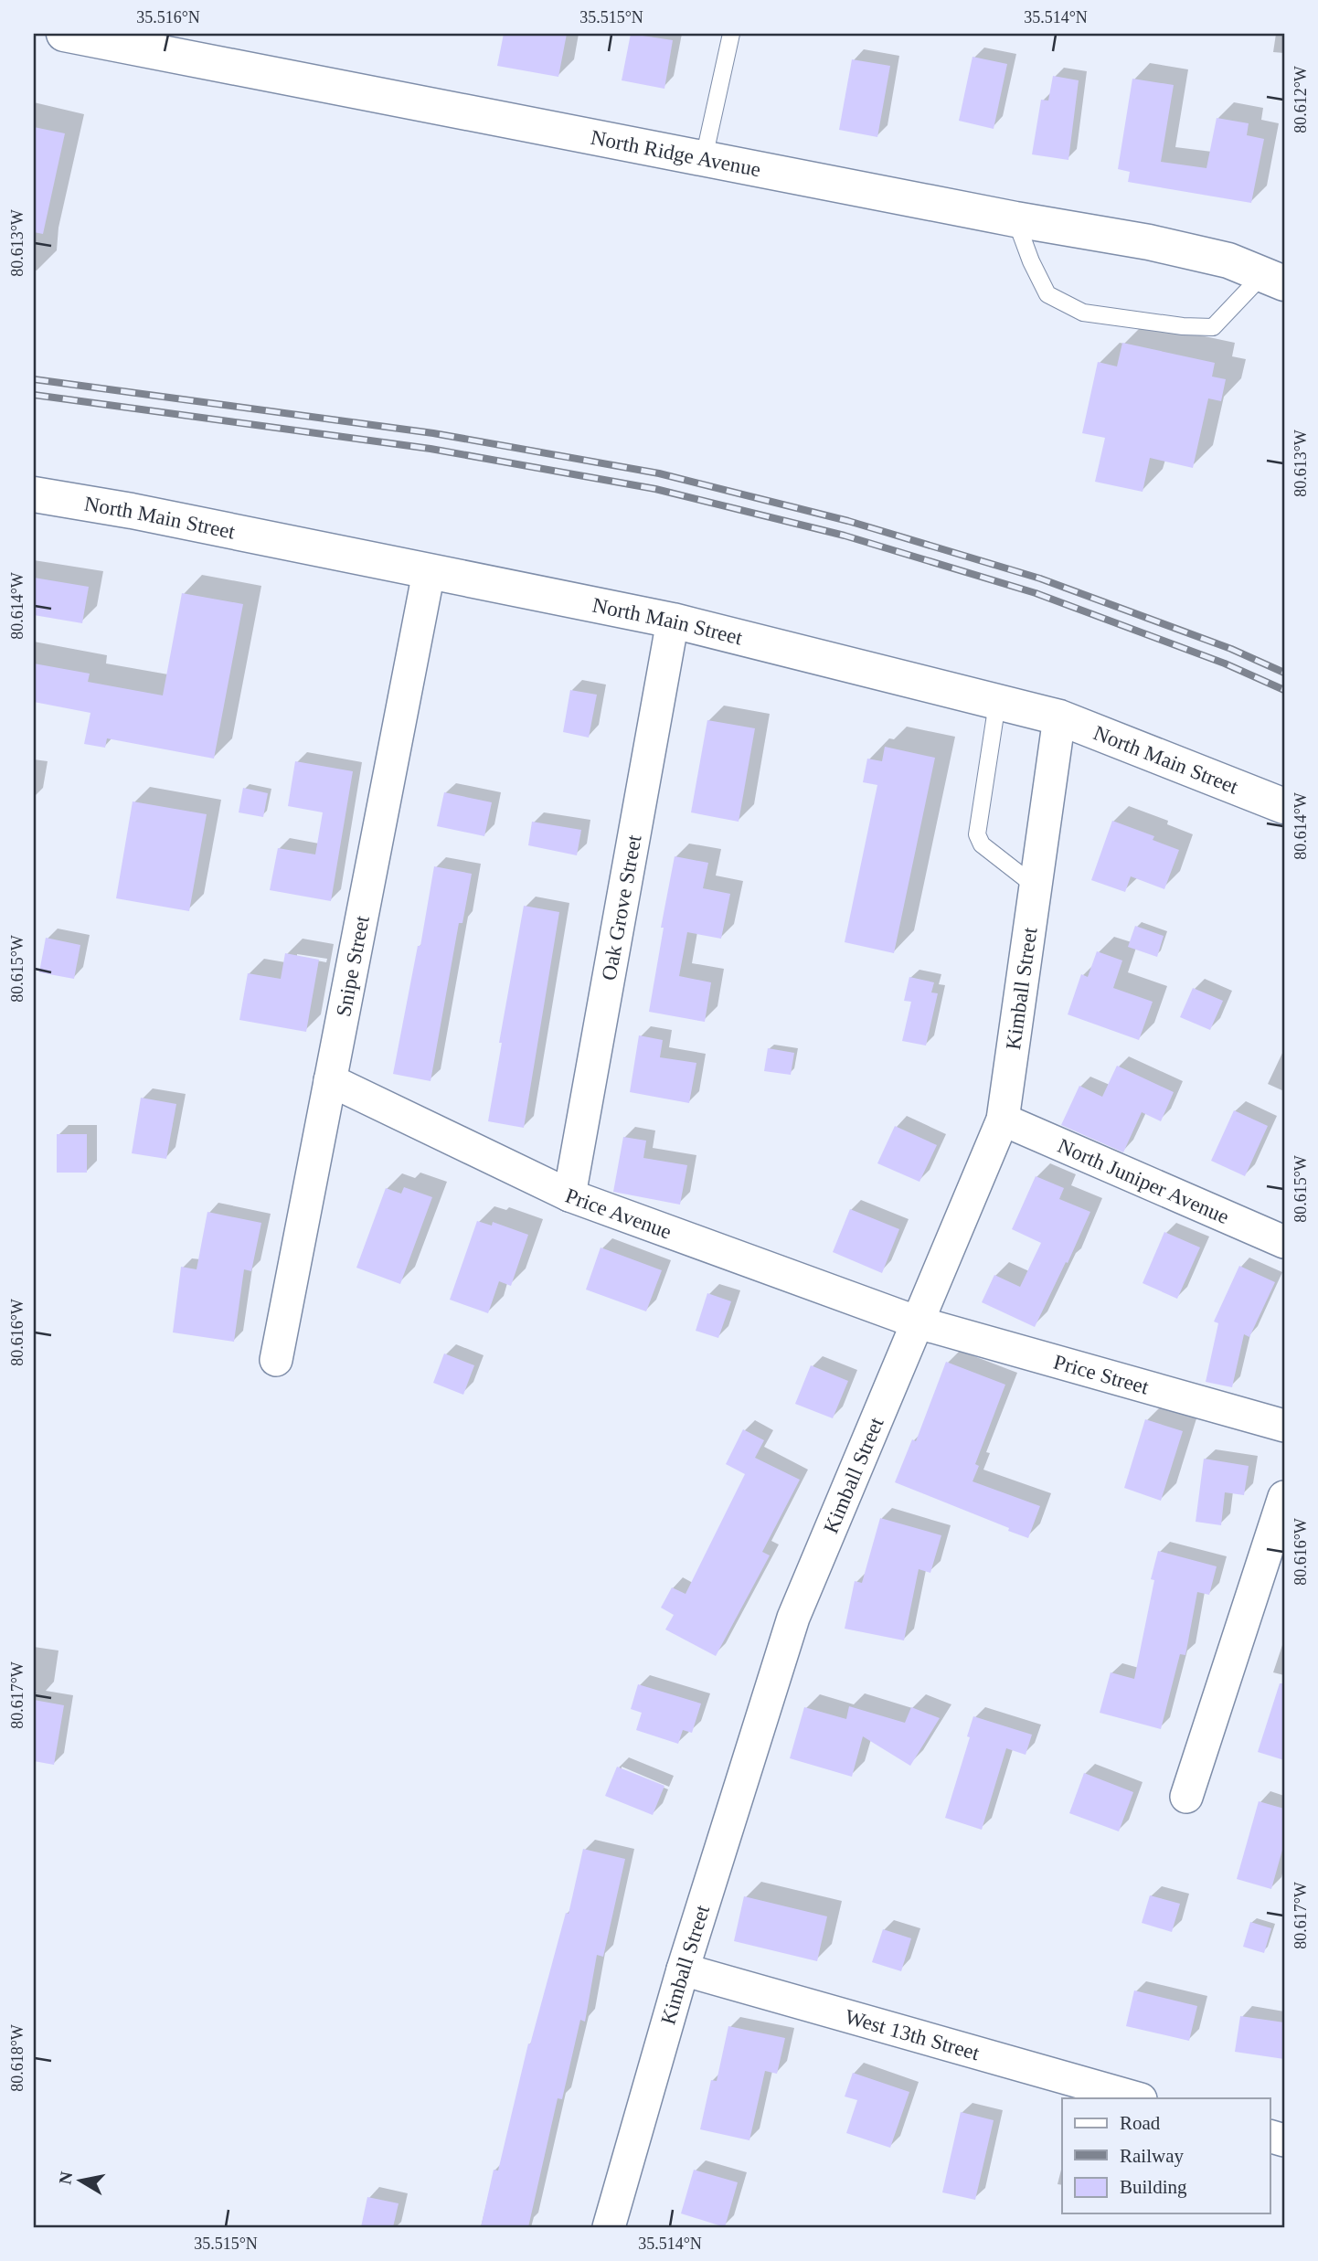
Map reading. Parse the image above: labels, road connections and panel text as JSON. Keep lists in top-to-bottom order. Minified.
{"streets":{"main road":["North Ridge Avenue","North Main Street"],"street":["Oak Grove Street","Snipe Street","Kimball Street","North Juniper Avenue","Price Avenue","Price Street","West 13th Street"]},"crossings":[["North Main Street","Oak Grove Street"],["North Main Street","Snipe Street"],["North Main Street","Kimball Street"],["Oak Grove Street","Price Avenue"],["Snipe Street","Price Avenue"],["Kimball Street","North Juniper Avenue"],["Kimball Street","Price Avenue"],["Kimball Street","Price Street"],["Kimball Street","West 13th Street"],["Price Avenue","Price Street"]],"legend":["Road","Railway","Building"],"north":"left","coordinates":["35.516°N","35.515°N","35.514°N","80.612°W","80.613°W","80.614°W","80.615°W","80.616°W","80.617°W","80.618°W"]}
